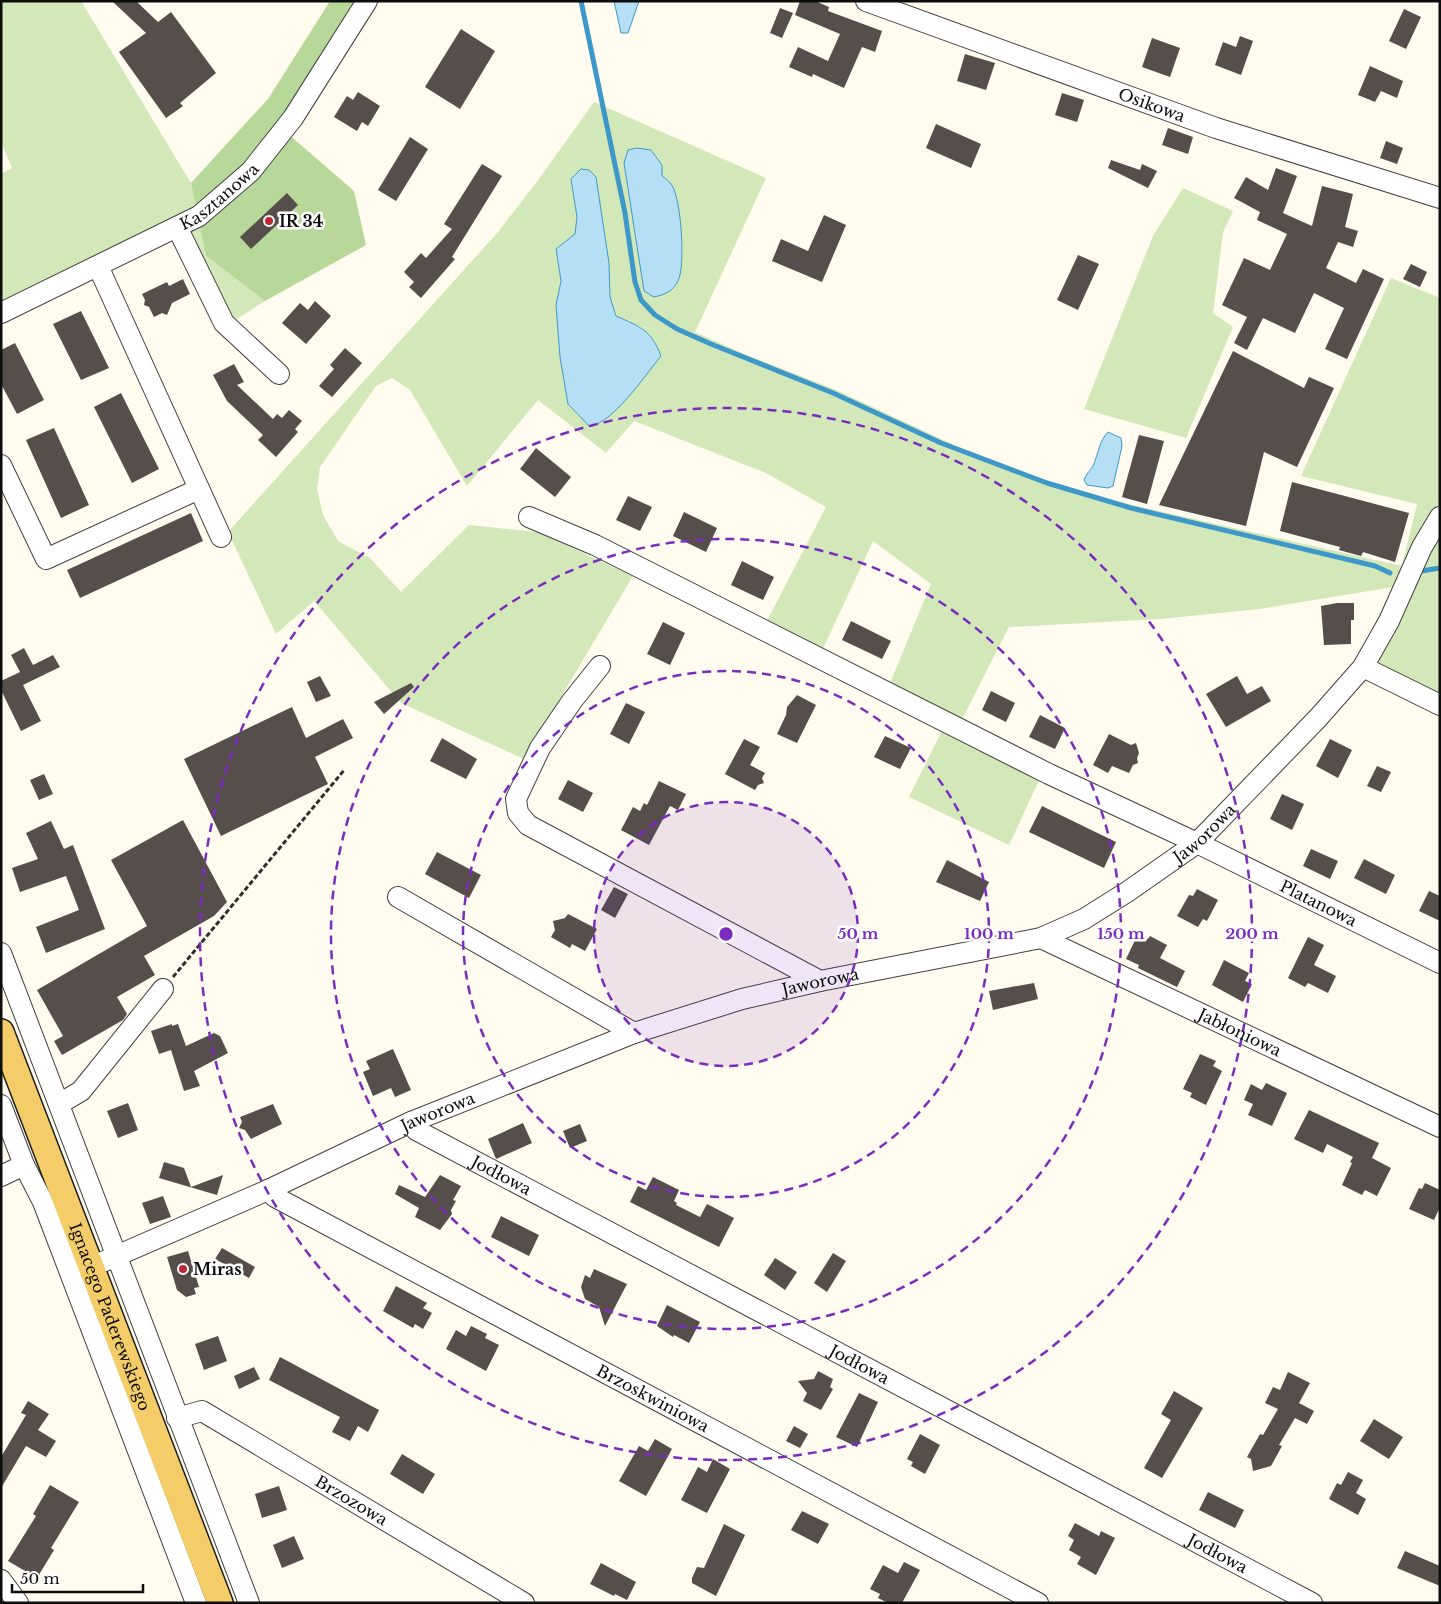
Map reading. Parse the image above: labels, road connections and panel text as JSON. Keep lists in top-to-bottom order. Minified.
{"streets":{"main road":["Ignacego Paderewskiego"],"street":["Osikowa","Kasztanowa","Jaworowa","Platanowa","Jabłoniowa","Jodłowa","Brzoskwiniowa","Brzozowa"]},"crossings":[["Jaworowa","Platanowa"],["Jaworowa","Jabłoniowa"],["Jaworowa","Jodłowa"],["Jaworowa","Ignacego Paderewskiego"],["Jaworowa","Brzoskwiniowa"]],"places":["IR 34","Miras"],"scale_bar":"50 m","rings":["50 m","100 m","150 m","200 m"]}
